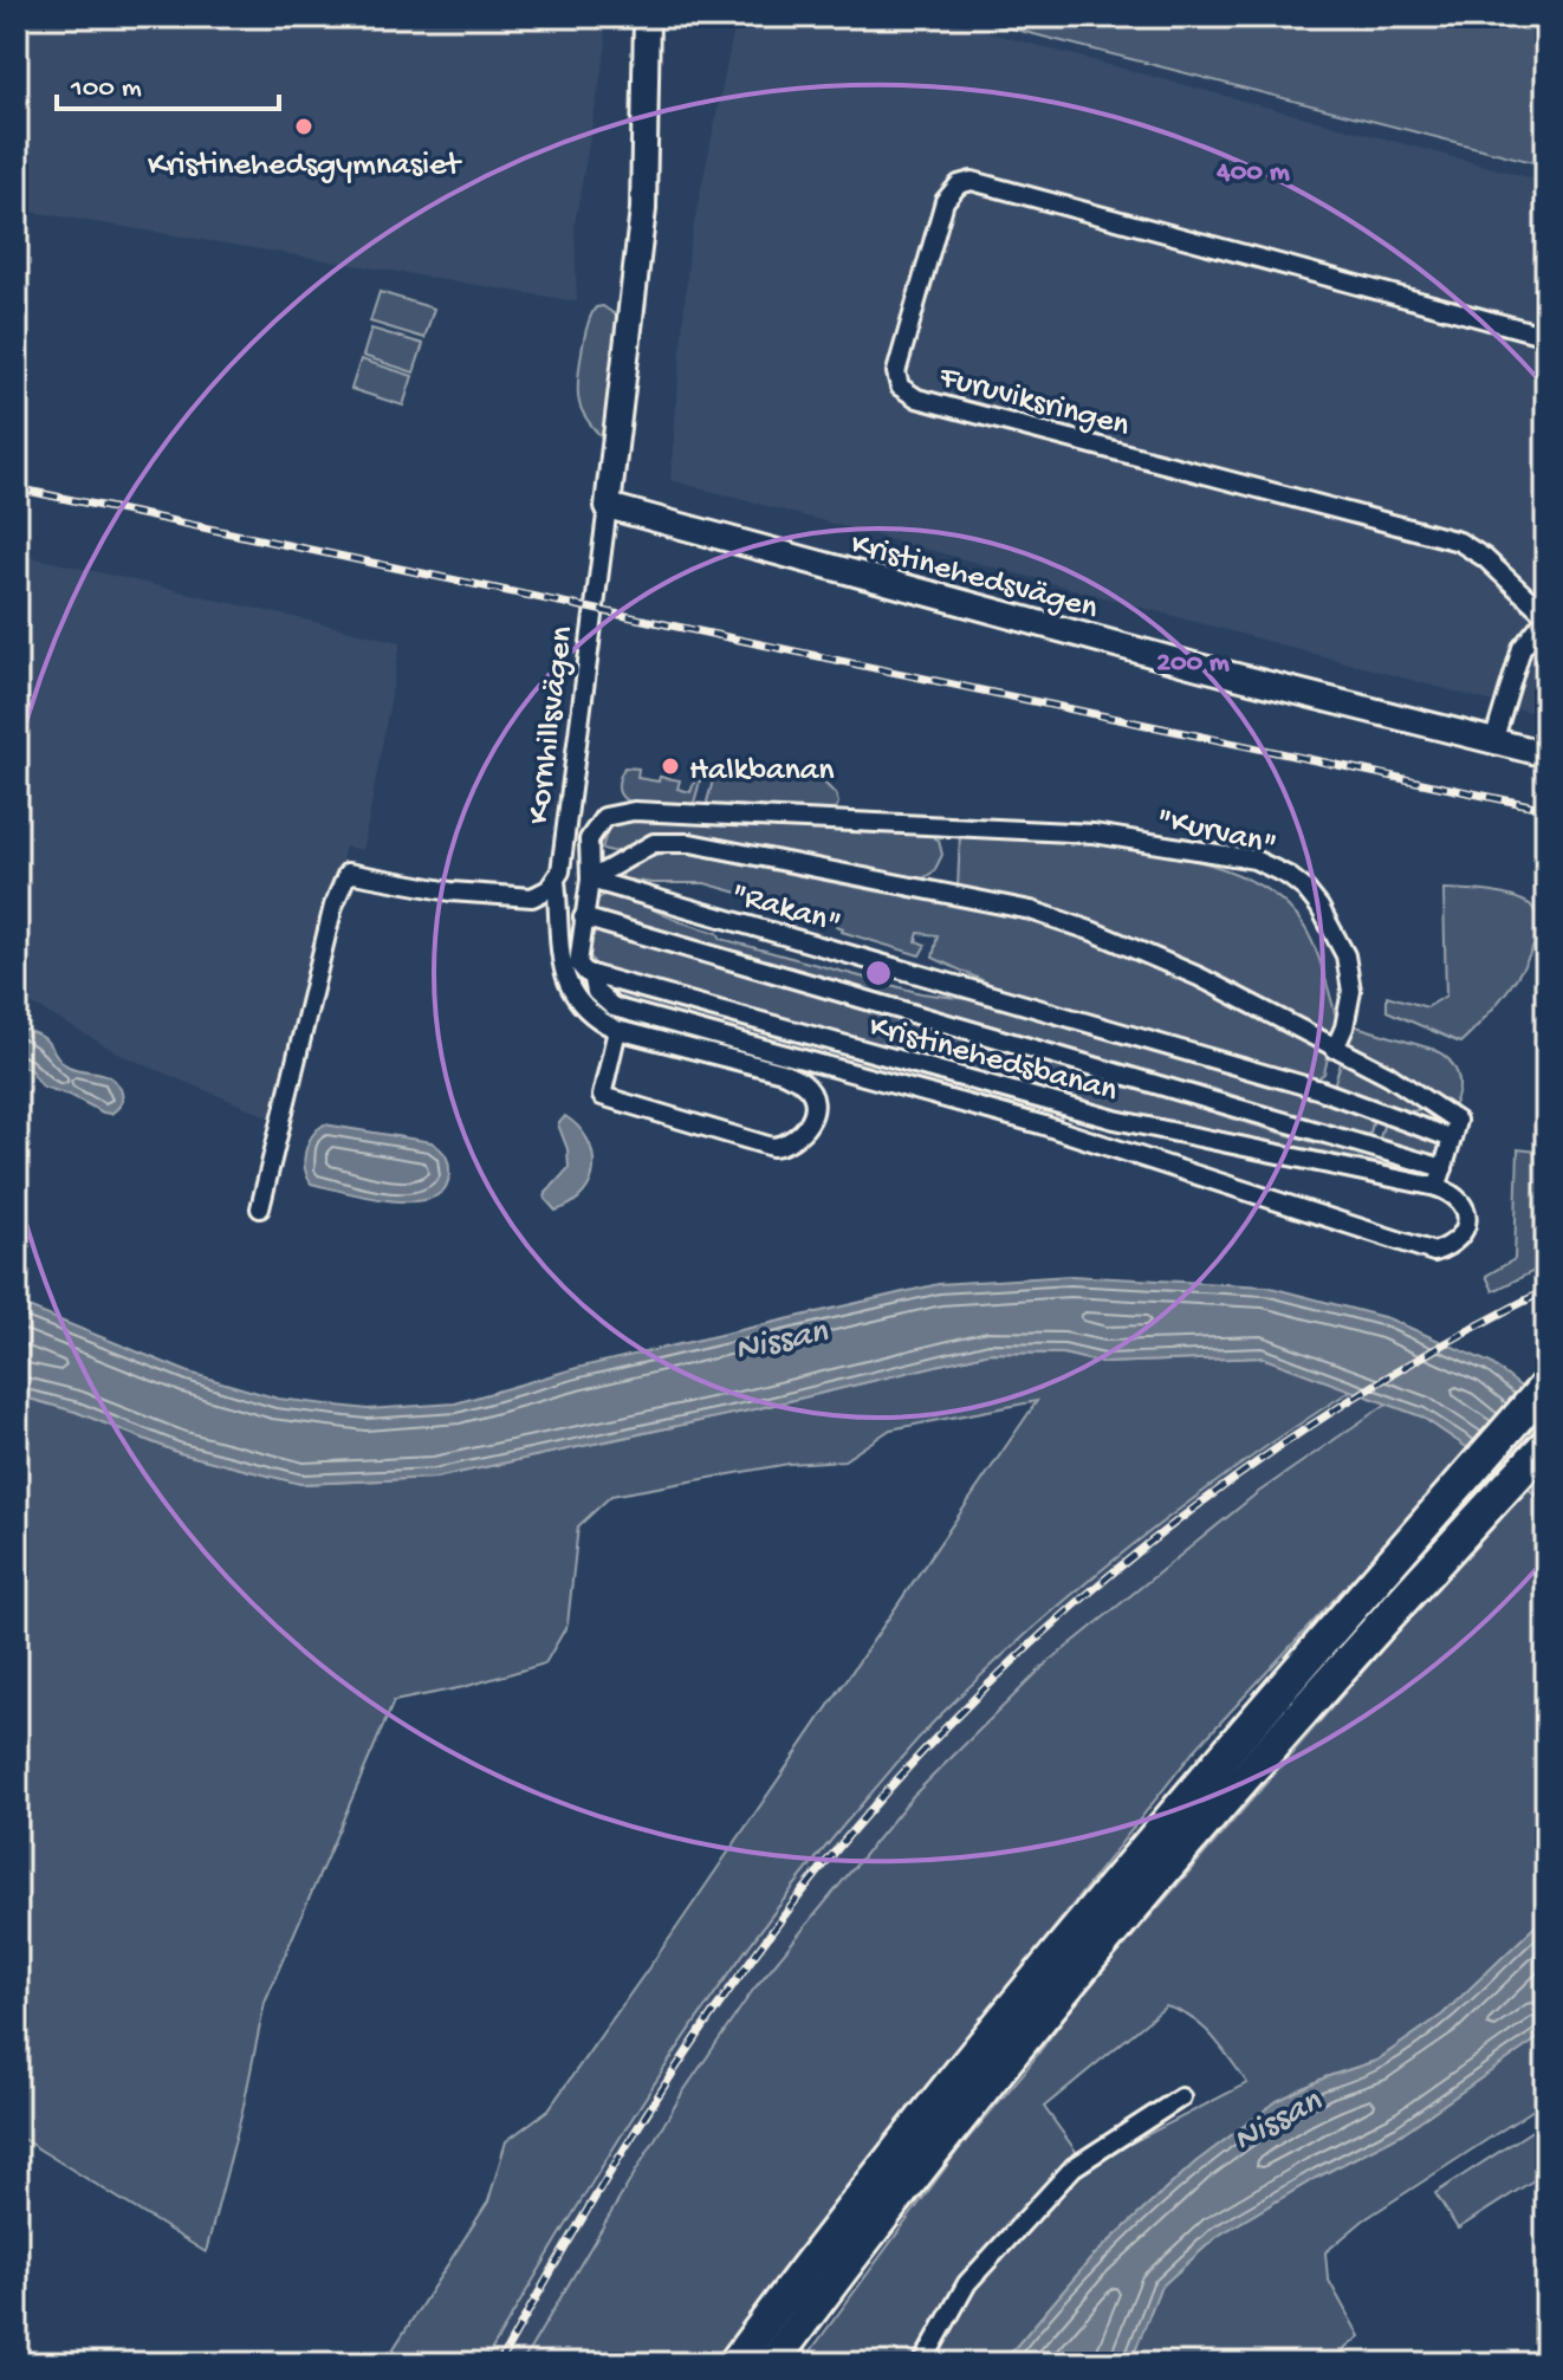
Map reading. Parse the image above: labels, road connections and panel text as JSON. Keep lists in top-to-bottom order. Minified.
{"streets":{"street":["Furuviksringen","Kristinehedsvägen","Kornhillsvägen","\"Kurvan\"","\"Rakan\"","Kristinehedsbanan"]},"crossings":[["Furuviksringen","Kristinehedsvägen"],["Kristinehedsvägen","Kornhillsvägen"],["Kornhillsvägen","Kristinehedsbanan"],["\"Kurvan\"","\"Rakan\""],["\"Rakan\"","Kristinehedsbanan"]],"water":["Nissan"],"places":["Kristinehedsgymnasiet","Halkbanan"],"scale_bar":"100 m","rings":["400 m","200 m"]}
